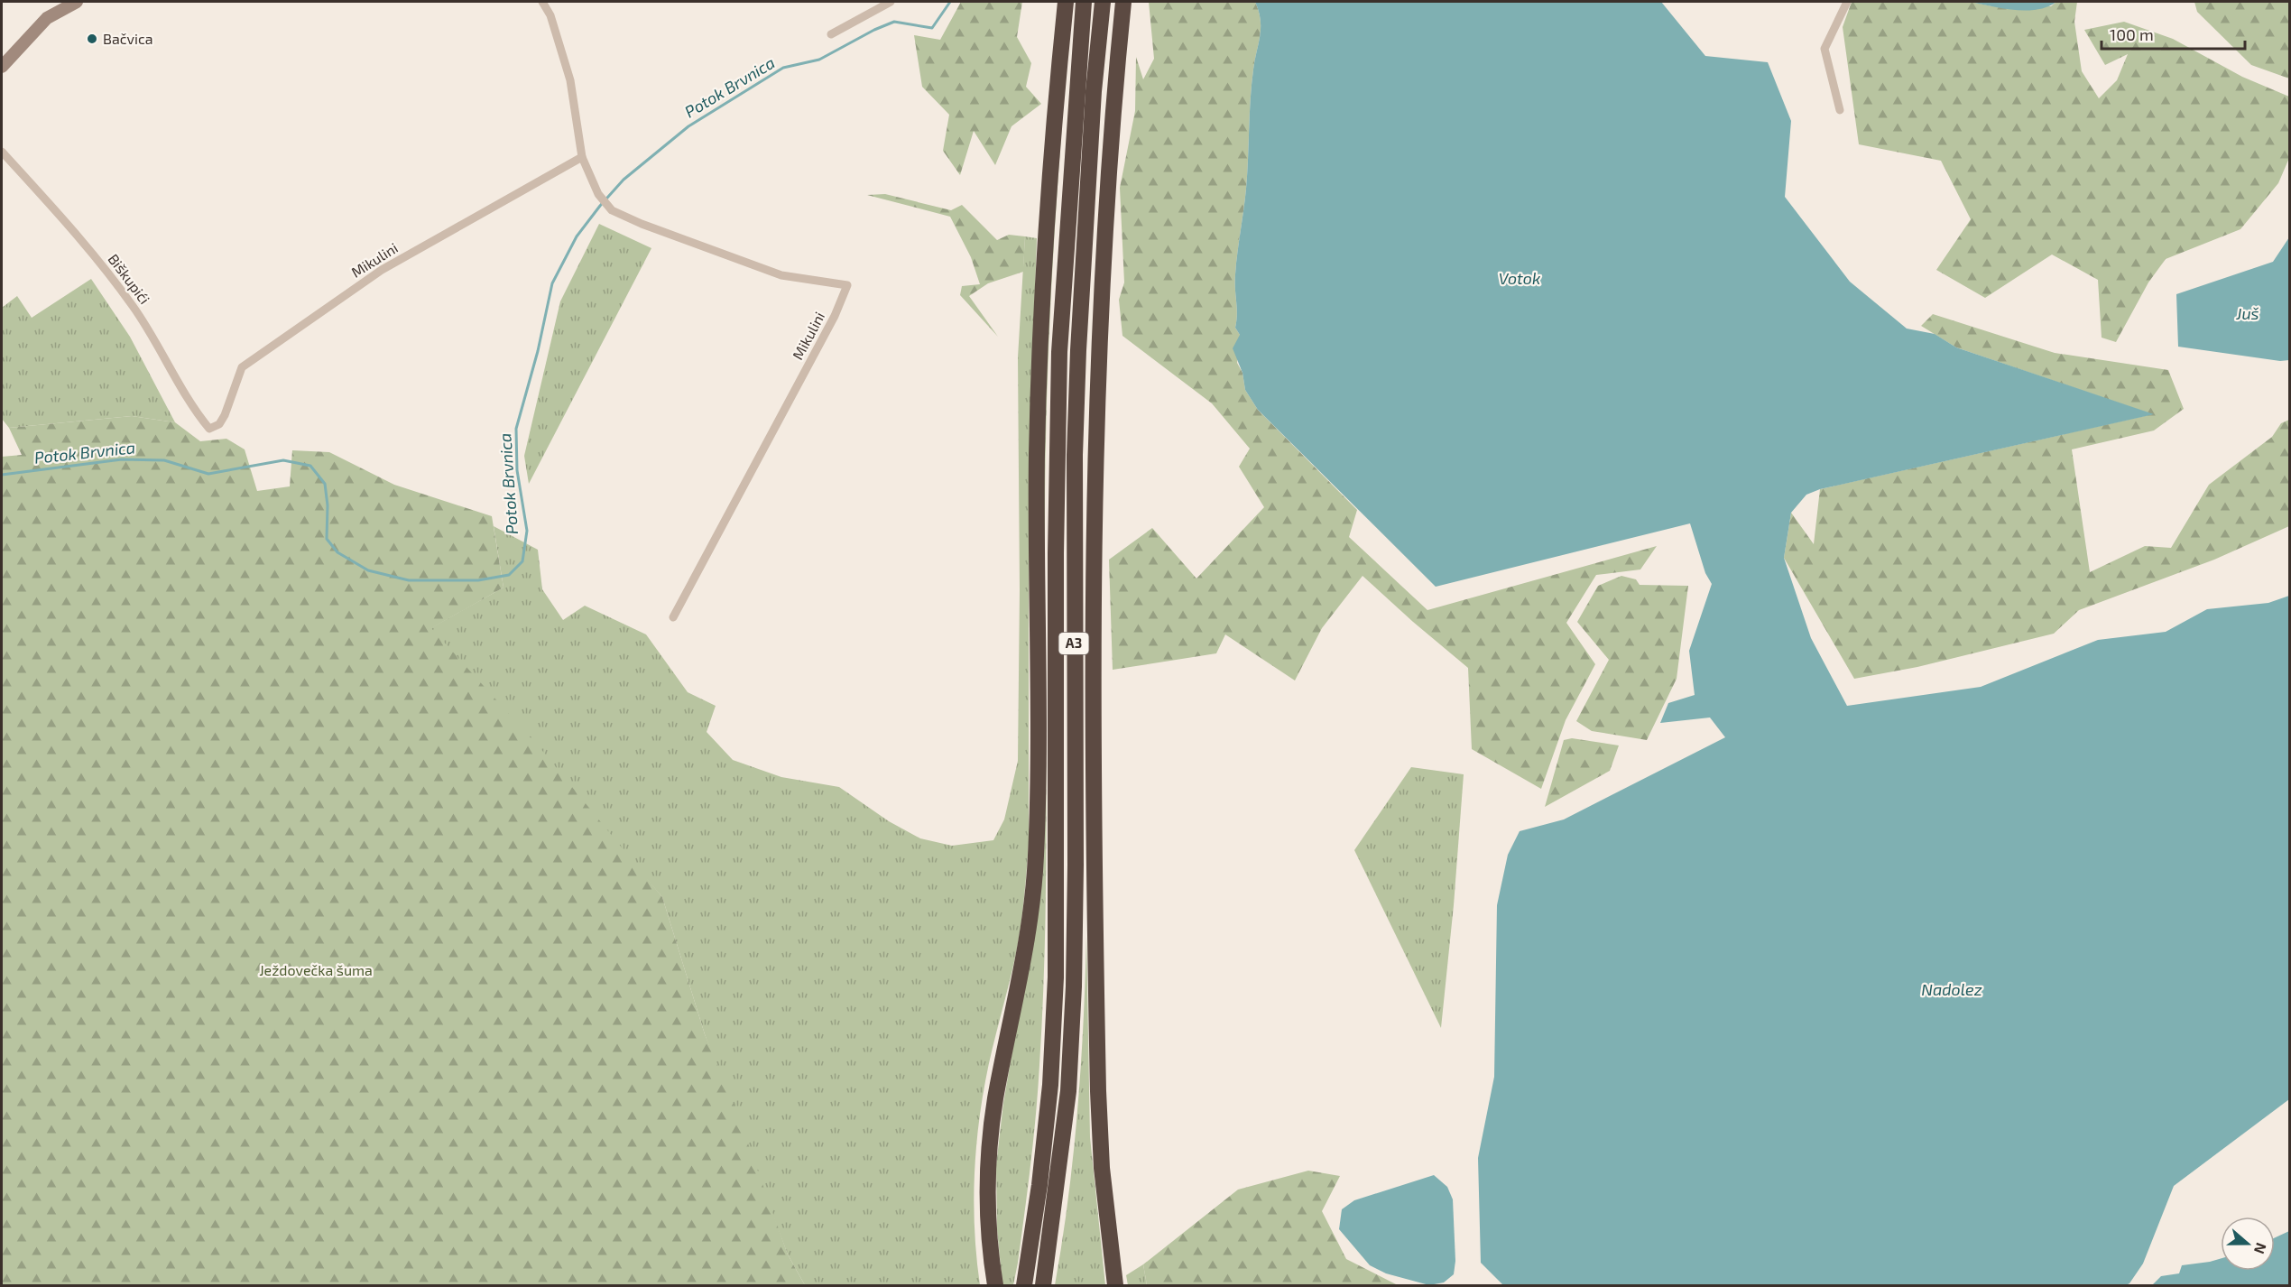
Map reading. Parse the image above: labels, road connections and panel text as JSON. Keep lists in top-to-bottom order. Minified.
{"streets":{"highway":["A3"],"street":["Mikulini","Biškupići"]},"crossings":[["Mikulini","Biškupići"]],"water":["Potok Brvnica","Votok","Juš","Nadolez"],"parks":["Ježdovečka šuma"],"places":["Bačvica"],"scale_bar":"100 m","north":"right"}
